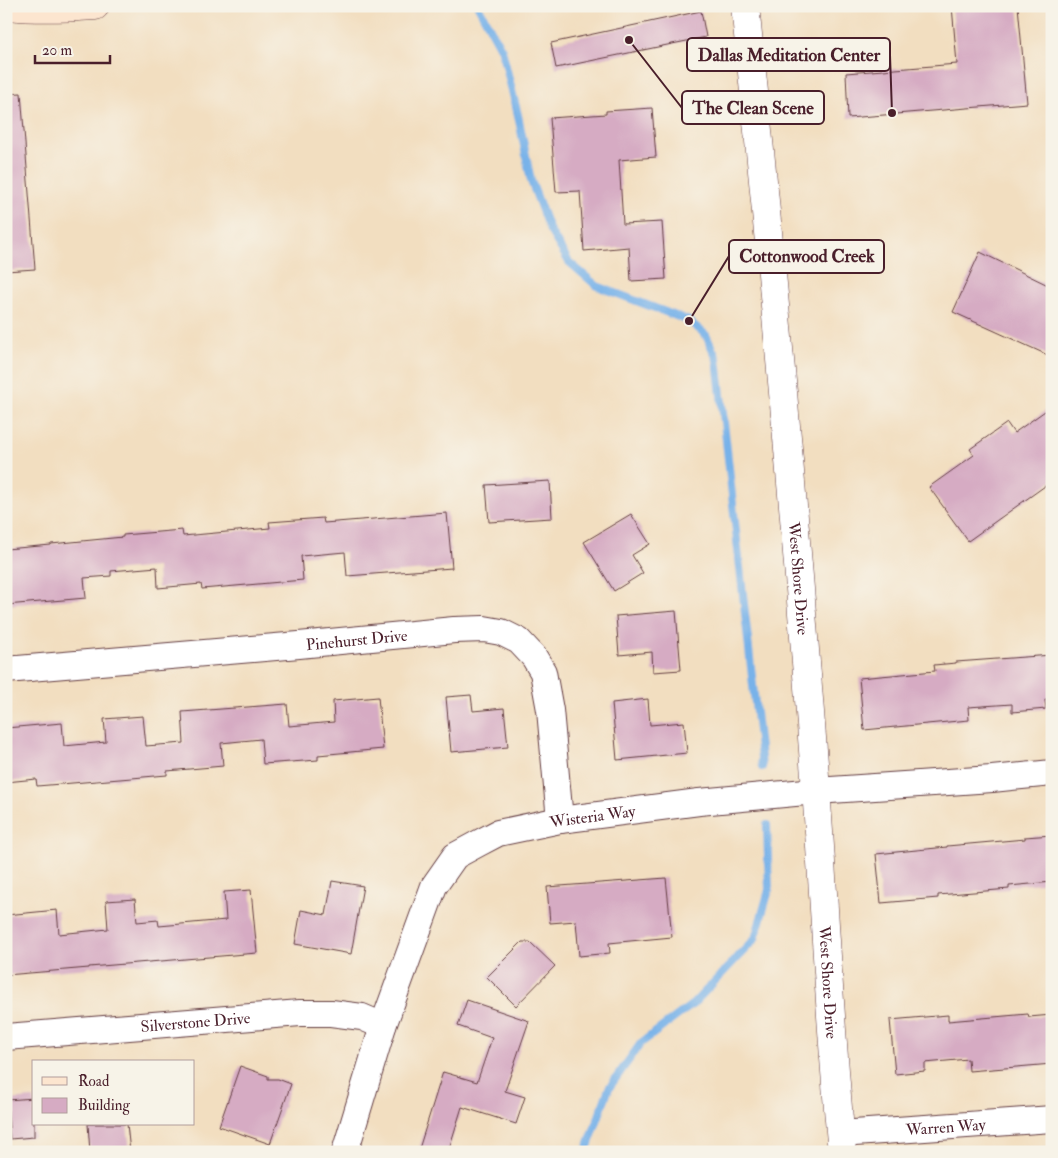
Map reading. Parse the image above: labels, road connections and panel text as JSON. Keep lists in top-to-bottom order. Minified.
{"streets":{"street":["West Shore Drive","Pinehurst Drive","Wisteria Way","Silverstone Drive","Warren Way"]},"crossings":[["West Shore Drive","Wisteria Way"],["West Shore Drive","Warren Way"],["Pinehurst Drive","Wisteria Way"],["Wisteria Way","Silverstone Drive"]],"places":["The Clean Scene","Dallas Meditation Center","Cottonwood Creek"],"legend":["Road","Building"],"scale_bar":"20 m"}
